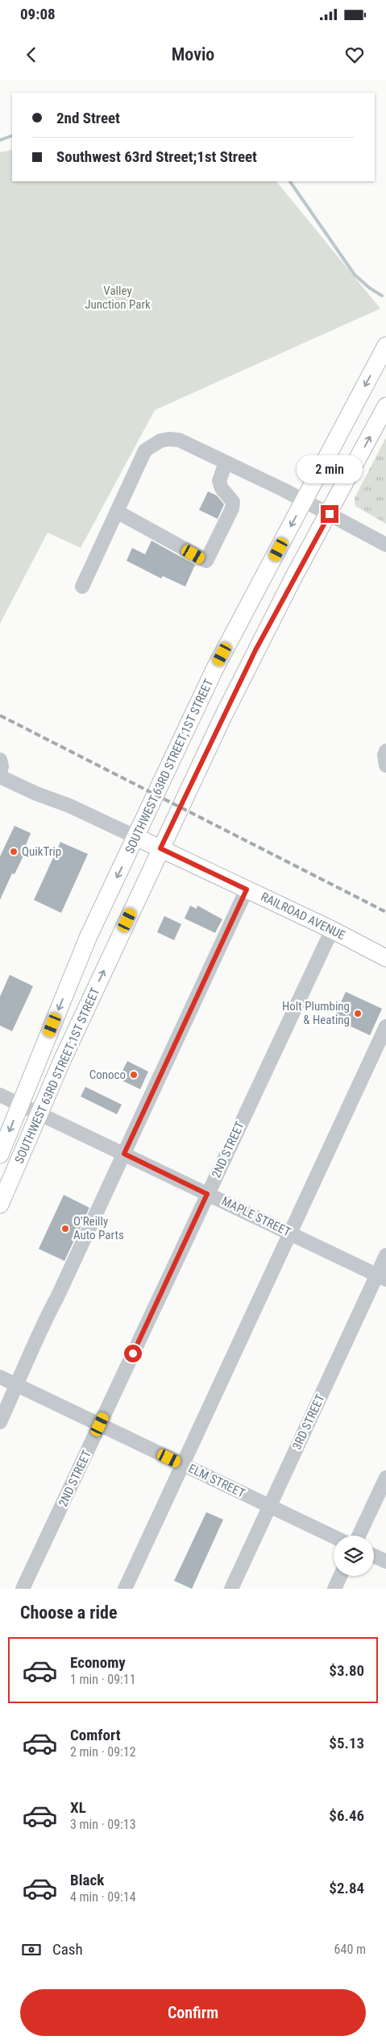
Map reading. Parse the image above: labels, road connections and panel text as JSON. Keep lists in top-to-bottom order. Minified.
{"streets":{"main road":["SOUTHWEST 63RD STREET;1ST STREET","RAILROAD AVENUE"],"street":["2ND STREET","MAPLE STREET","3RD STREET","ELM STREET"]},"crossings":[["SOUTHWEST 63RD STREET;1ST STREET","RAILROAD AVENUE"],["SOUTHWEST 63RD STREET;1ST STREET","MAPLE STREET"],["RAILROAD AVENUE","2ND STREET"],["2ND STREET","MAPLE STREET"],["2ND STREET","ELM STREET"],["MAPLE STREET","3RD STREET"],["3RD STREET","ELM STREET"]],"parks":["Valley Junction Park"],"places":["QuikTrip","Holt Plumbing & Heating","Conoco","O'Reilly Auto Parts"],"page":{"status":"09:08","header":"Movio","banner":["2nd Street","Southwest 63rd Street;1st Street"],"bubble":"2 min","heading":"Choose a ride","list":[{"name":"Economy","note":"1 min · 09:11","value":"$3.80"},{"name":"Comfort","note":"2 min · 09:12","value":"$5.13"},{"name":"XL","note":"3 min · 09:13","value":"$6.46"},{"name":"Black","note":"4 min · 09:14","value":"$2.84"}],"pay":["Cash","640 m"],"buttons":"Confirm"}}
